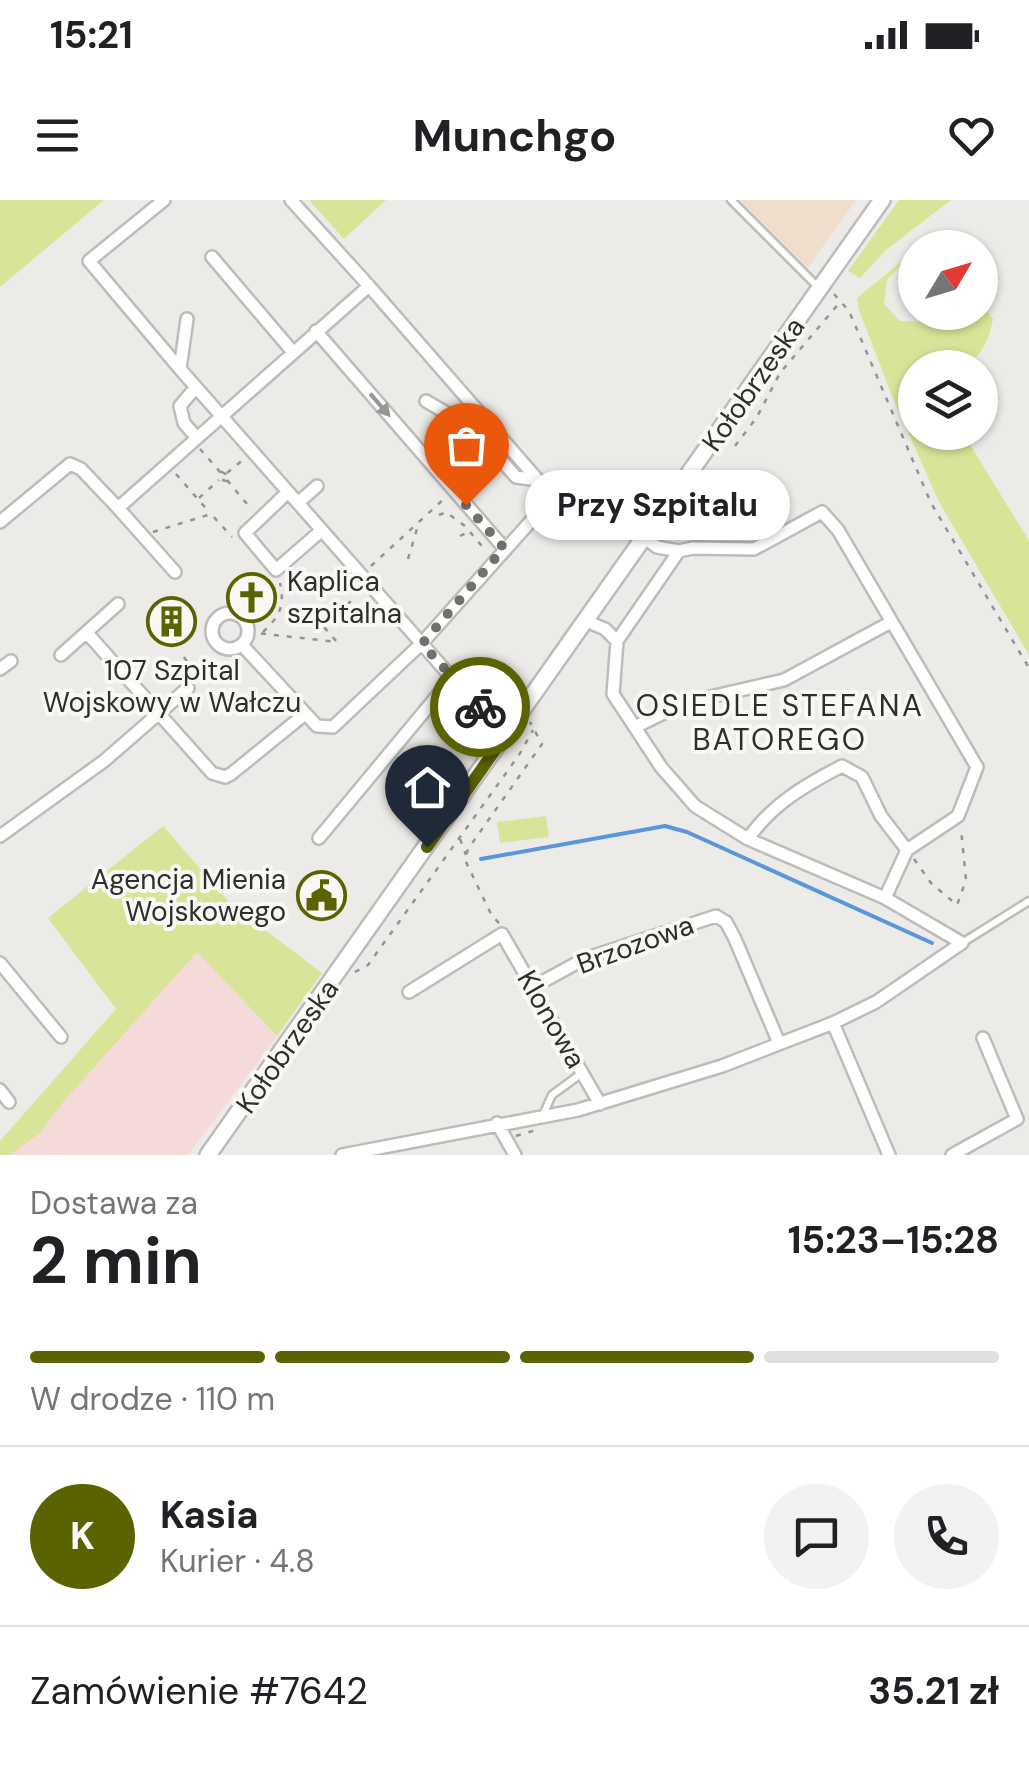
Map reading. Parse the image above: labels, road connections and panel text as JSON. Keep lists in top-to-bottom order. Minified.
{"streets":{"main road":["Kołobrzeska"],"street":["Brzozowa","Klonowa"]},"crossings":[["Brzozowa","Klonowa"]],"districts":["OSIEDLE STEFANA BATOREGO"],"places":{"other":["Przy Szpitalu"],"church":["Kaplica szpitalna"],"building":["107 Szpital Wojskowy w Wałczu"],"public building":["Agencja Mienia Wojskowego"]},"north":"top right","page":{"status":"15:21","header":"Munchgo","bubble":"Przy Szpitalu","heading":["2 min","Dostawa za","15:23–15:28"],"panel":["Kasia","Kurier · 4.8","Zamówienie #7642","35.21 zł"],"bar":"W drodze · 110 m","round":"K"}}
